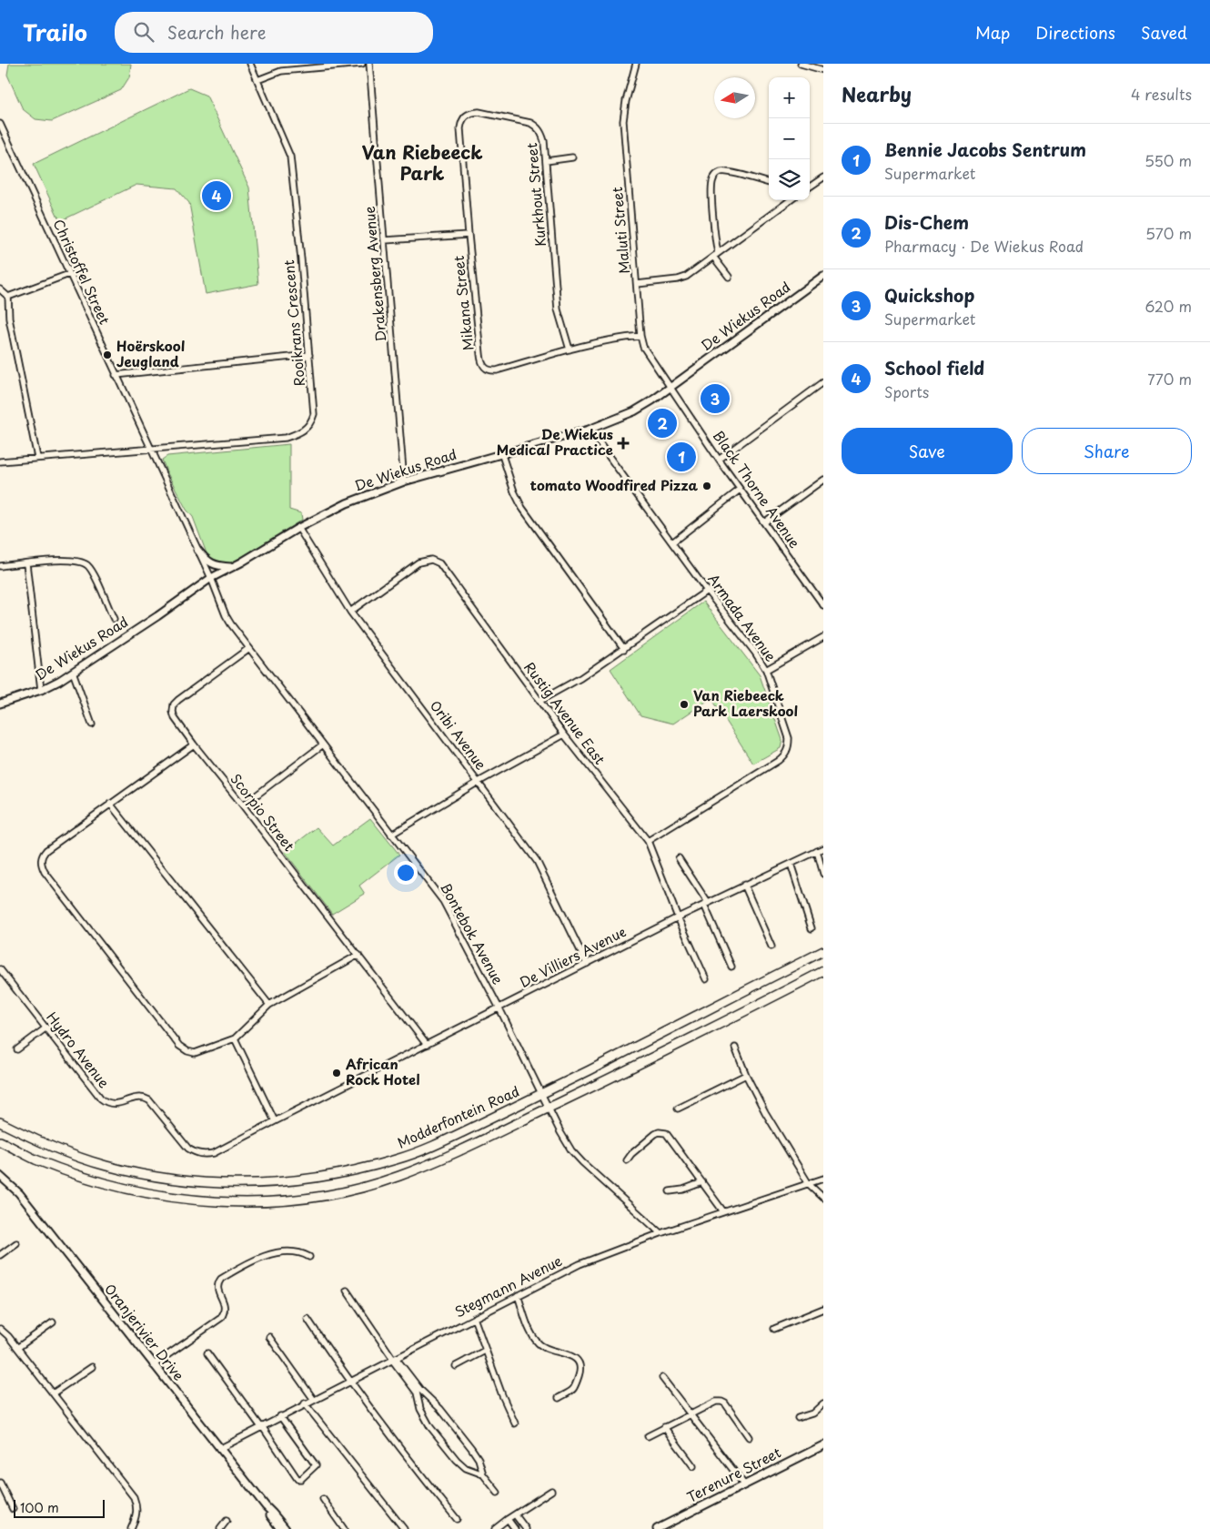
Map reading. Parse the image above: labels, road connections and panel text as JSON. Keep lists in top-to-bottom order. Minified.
{"streets":{"main road":["Modderfontein Road"],"street":["Kurkhout Street","Maluti Street","Christoffel Street","Drakensberg Avenue","Mikana Street","De Wiekus Road","Rooikrans Crescent","Black Thorne Avenue","Armada Avenue","Rustig Avenue East","Oribi Avenue","Scorpio Street","Bontebok Avenue","De Villiers Avenue","Hydro Avenue","Stegmann Avenue","Oranjerivier Drive","Terenure Street"]},"crossings":[["Kurkhout Street","Mikana Street"],["Maluti Street","Mikana Street"],["Maluti Street","De Wiekus Road"],["Maluti Street","Black Thorne Avenue"],["Christoffel Street","De Wiekus Road"],["Christoffel Street","Rooikrans Crescent"],["Christoffel Street","Bontebok Avenue"],["Drakensberg Avenue","De Wiekus Road"],["De Wiekus Road","Black Thorne Avenue"],["De Wiekus Road","Oribi Avenue"],["De Wiekus Road","Bontebok Avenue"],["Armada Avenue","Rustig Avenue East"],["Rustig Avenue East","Oribi Avenue"],["Rustig Avenue East","De Villiers Avenue"],["Oribi Avenue","De Villiers Avenue"],["Scorpio Street","Bontebok Avenue"],["Scorpio Street","De Villiers Avenue"],["Bontebok Avenue","De Villiers Avenue"],["Bontebok Avenue","Modderfontein Road"],["Bontebok Avenue","Stegmann Avenue"],["De Villiers Avenue","Hydro Avenue"],["Stegmann Avenue","Oranjerivier Drive"]],"districts":["Van Riebeeck Park"],"places":{"other":["Hoërskool Jeugland","tomato Woodfired Pizza","Van Riebeeck Park Laerskool","African Rock Hotel"],"health":["De Wiekus Medical Practice"]},"scale_bar":"100 m","north":"left","page":{"header":"Trailo","search":"Search here","nav":["Map","Directions","Saved"],"heading":["Nearby","4 results"],"map_buttons":["+","−"],"list":[{"mark":"1","name":"Bennie Jacobs Sentrum","note":"Supermarket","value":"550 m"},{"mark":"2","name":"Dis-Chem","note":"Pharmacy · De Wiekus Road","value":"570 m"},{"mark":"3","name":"Quickshop","note":"Supermarket","value":"620 m"},{"mark":"4","name":"School field","note":"Sports","value":"770 m"}],"pins":["4","3","2","1"],"buttons":["Save","Share"],"scale":"100 m"}}
